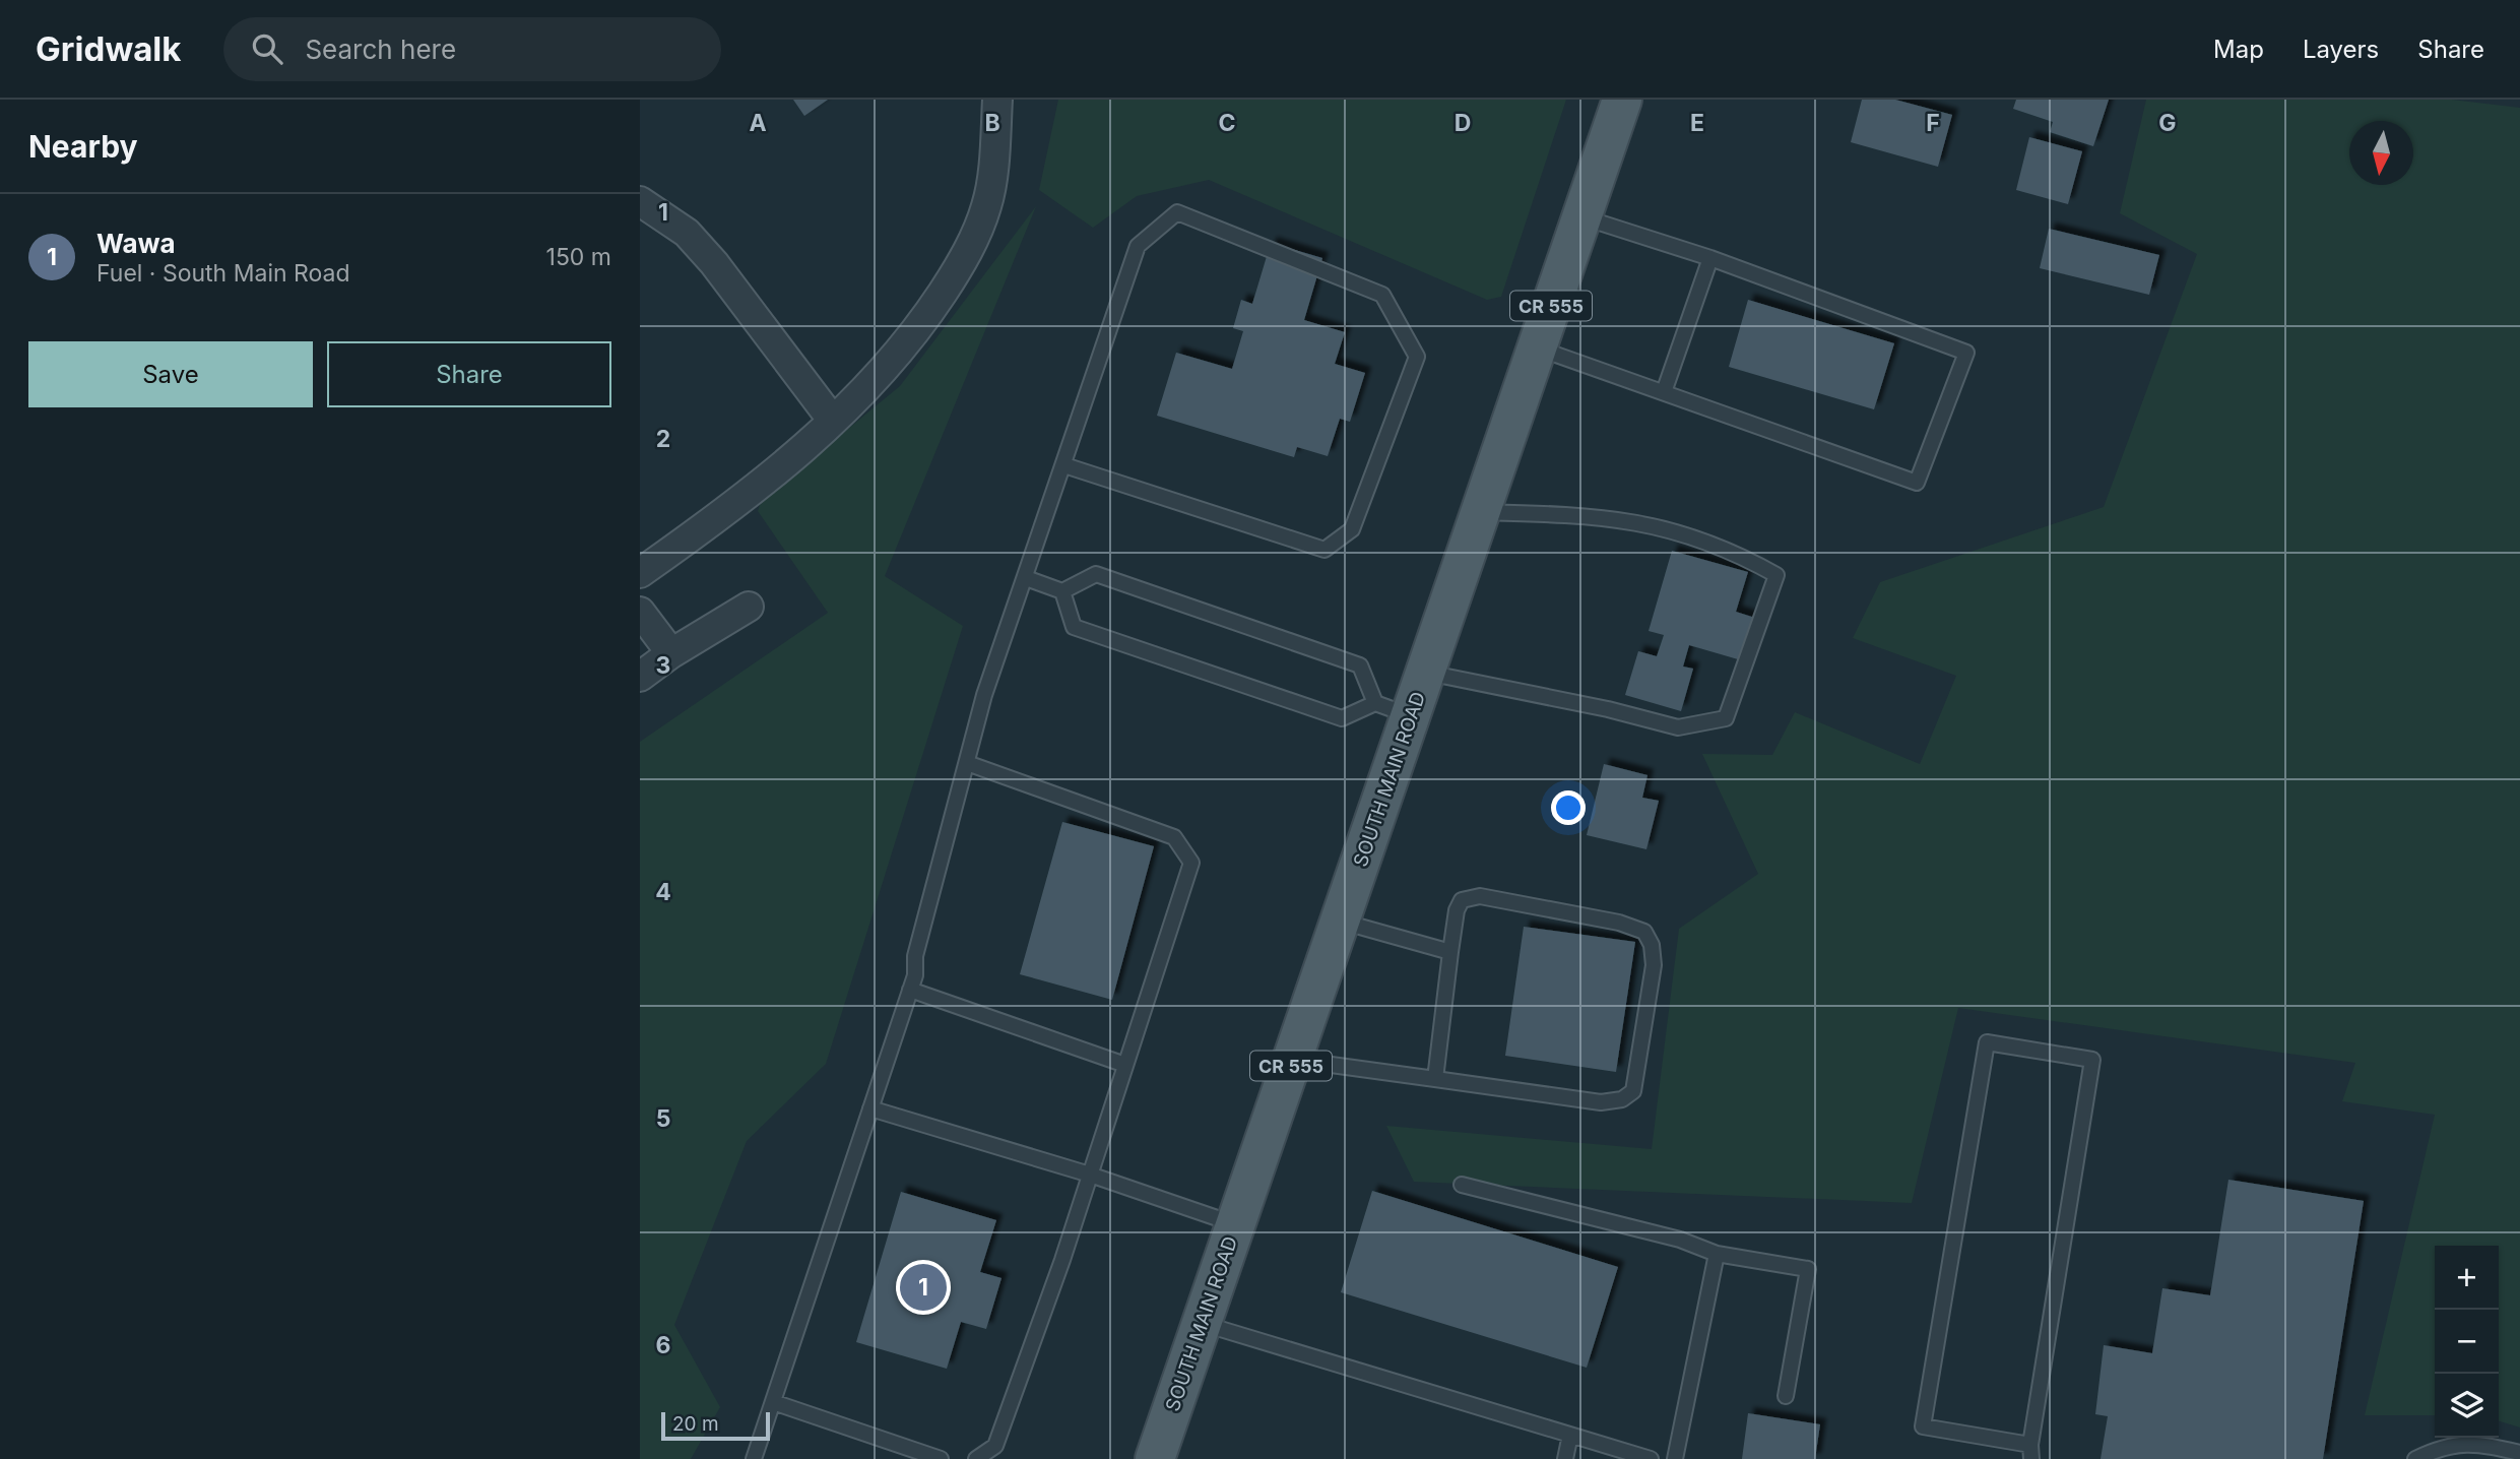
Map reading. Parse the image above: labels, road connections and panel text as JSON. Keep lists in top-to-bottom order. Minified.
{"streets":{"main road":["CR 555","SOUTH MAIN ROAD"]},"scale_bar":"20 m","north":"bottom","page":{"header":"Gridwalk","search":"Search here","nav":["Map","Layers","Share"],"heading":"Nearby","list":[{"mark":"1","name":"Wawa","note":"Fuel · South Main Road","value":"150 m"}],"buttons":["Save","Share"],"map_buttons":["+","−"],"pins":"1","scale":"20 m"},"grid":{"columns":["A","B","C","D","E","F","G"],"rows":["1","2","3","4","5","6"]}}
